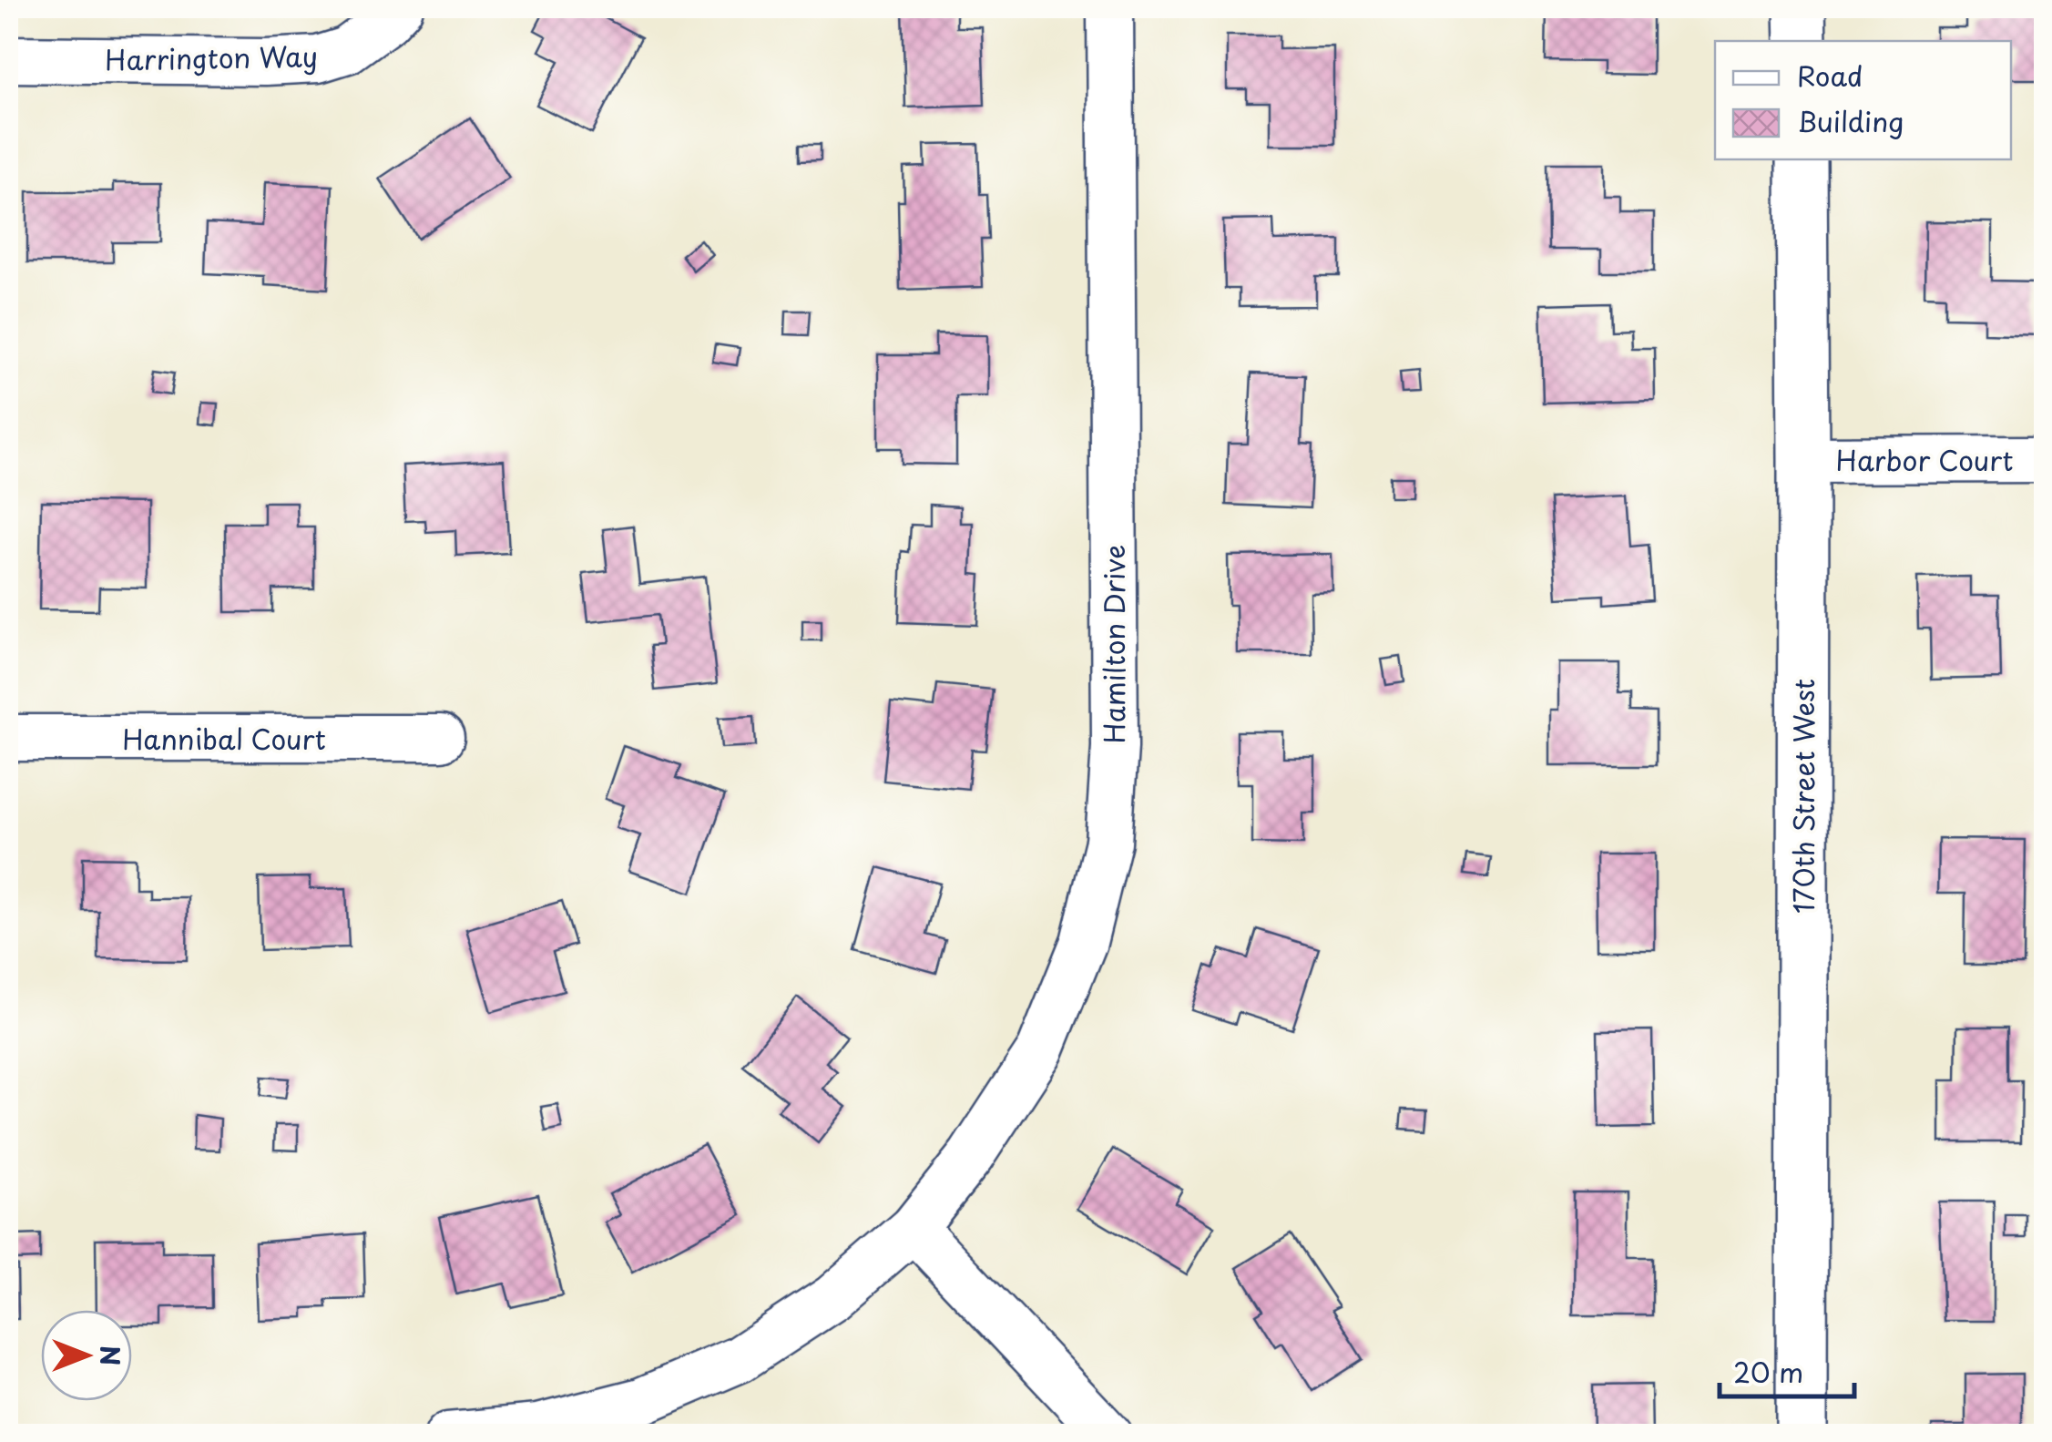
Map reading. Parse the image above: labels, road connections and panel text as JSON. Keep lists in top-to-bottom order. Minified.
{"streets":{"street":["Harrington Way","Harbor Court","Hamilton Drive","Hannibal Court","170th Street West"]},"crossings":[["Harbor Court","170th Street West"]],"legend":["Road","Building"],"scale_bar":"20 m","north":"right"}
